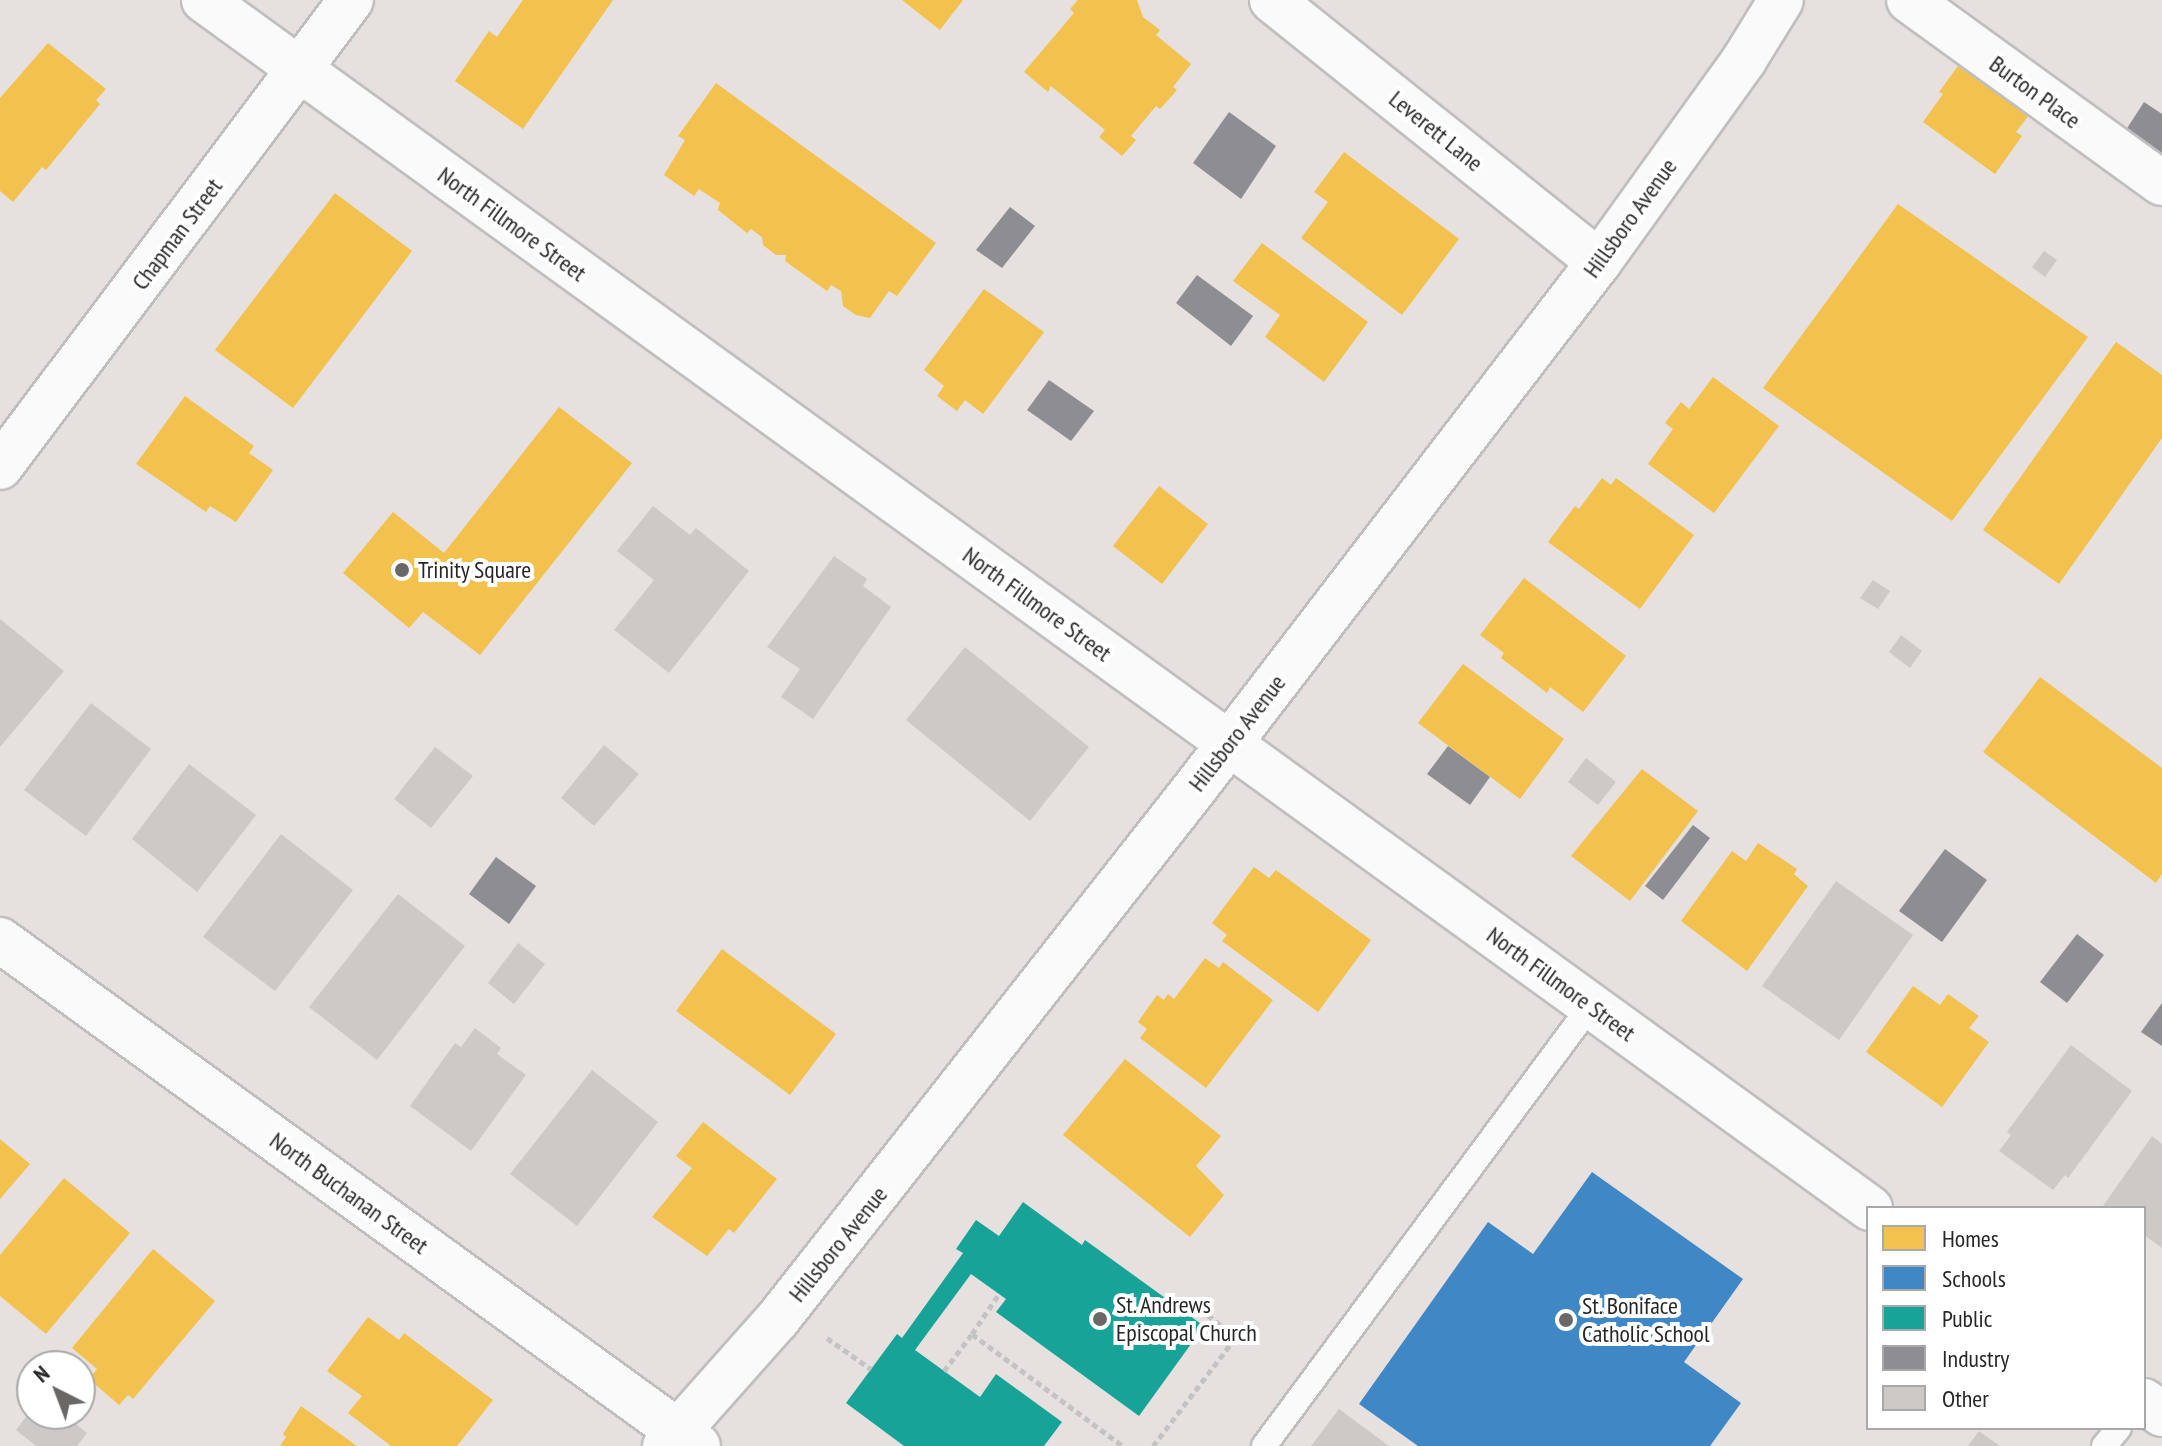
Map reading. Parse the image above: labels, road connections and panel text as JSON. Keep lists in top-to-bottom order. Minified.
{"streets":{"street":["Burton Place","Leverett Lane","Hillsboro Avenue","North Fillmore Street","Chapman Street","North Buchanan Street"]},"crossings":[["Leverett Lane","Hillsboro Avenue"],["Hillsboro Avenue","North Fillmore Street"],["Hillsboro Avenue","North Buchanan Street"],["North Fillmore Street","Chapman Street"]],"places":["Trinity Square","St. Andrews Episcopal Church","St. Boniface Catholic School"],"legend":["Homes","Schools","Public","Industry","Other"],"north":"top left"}
